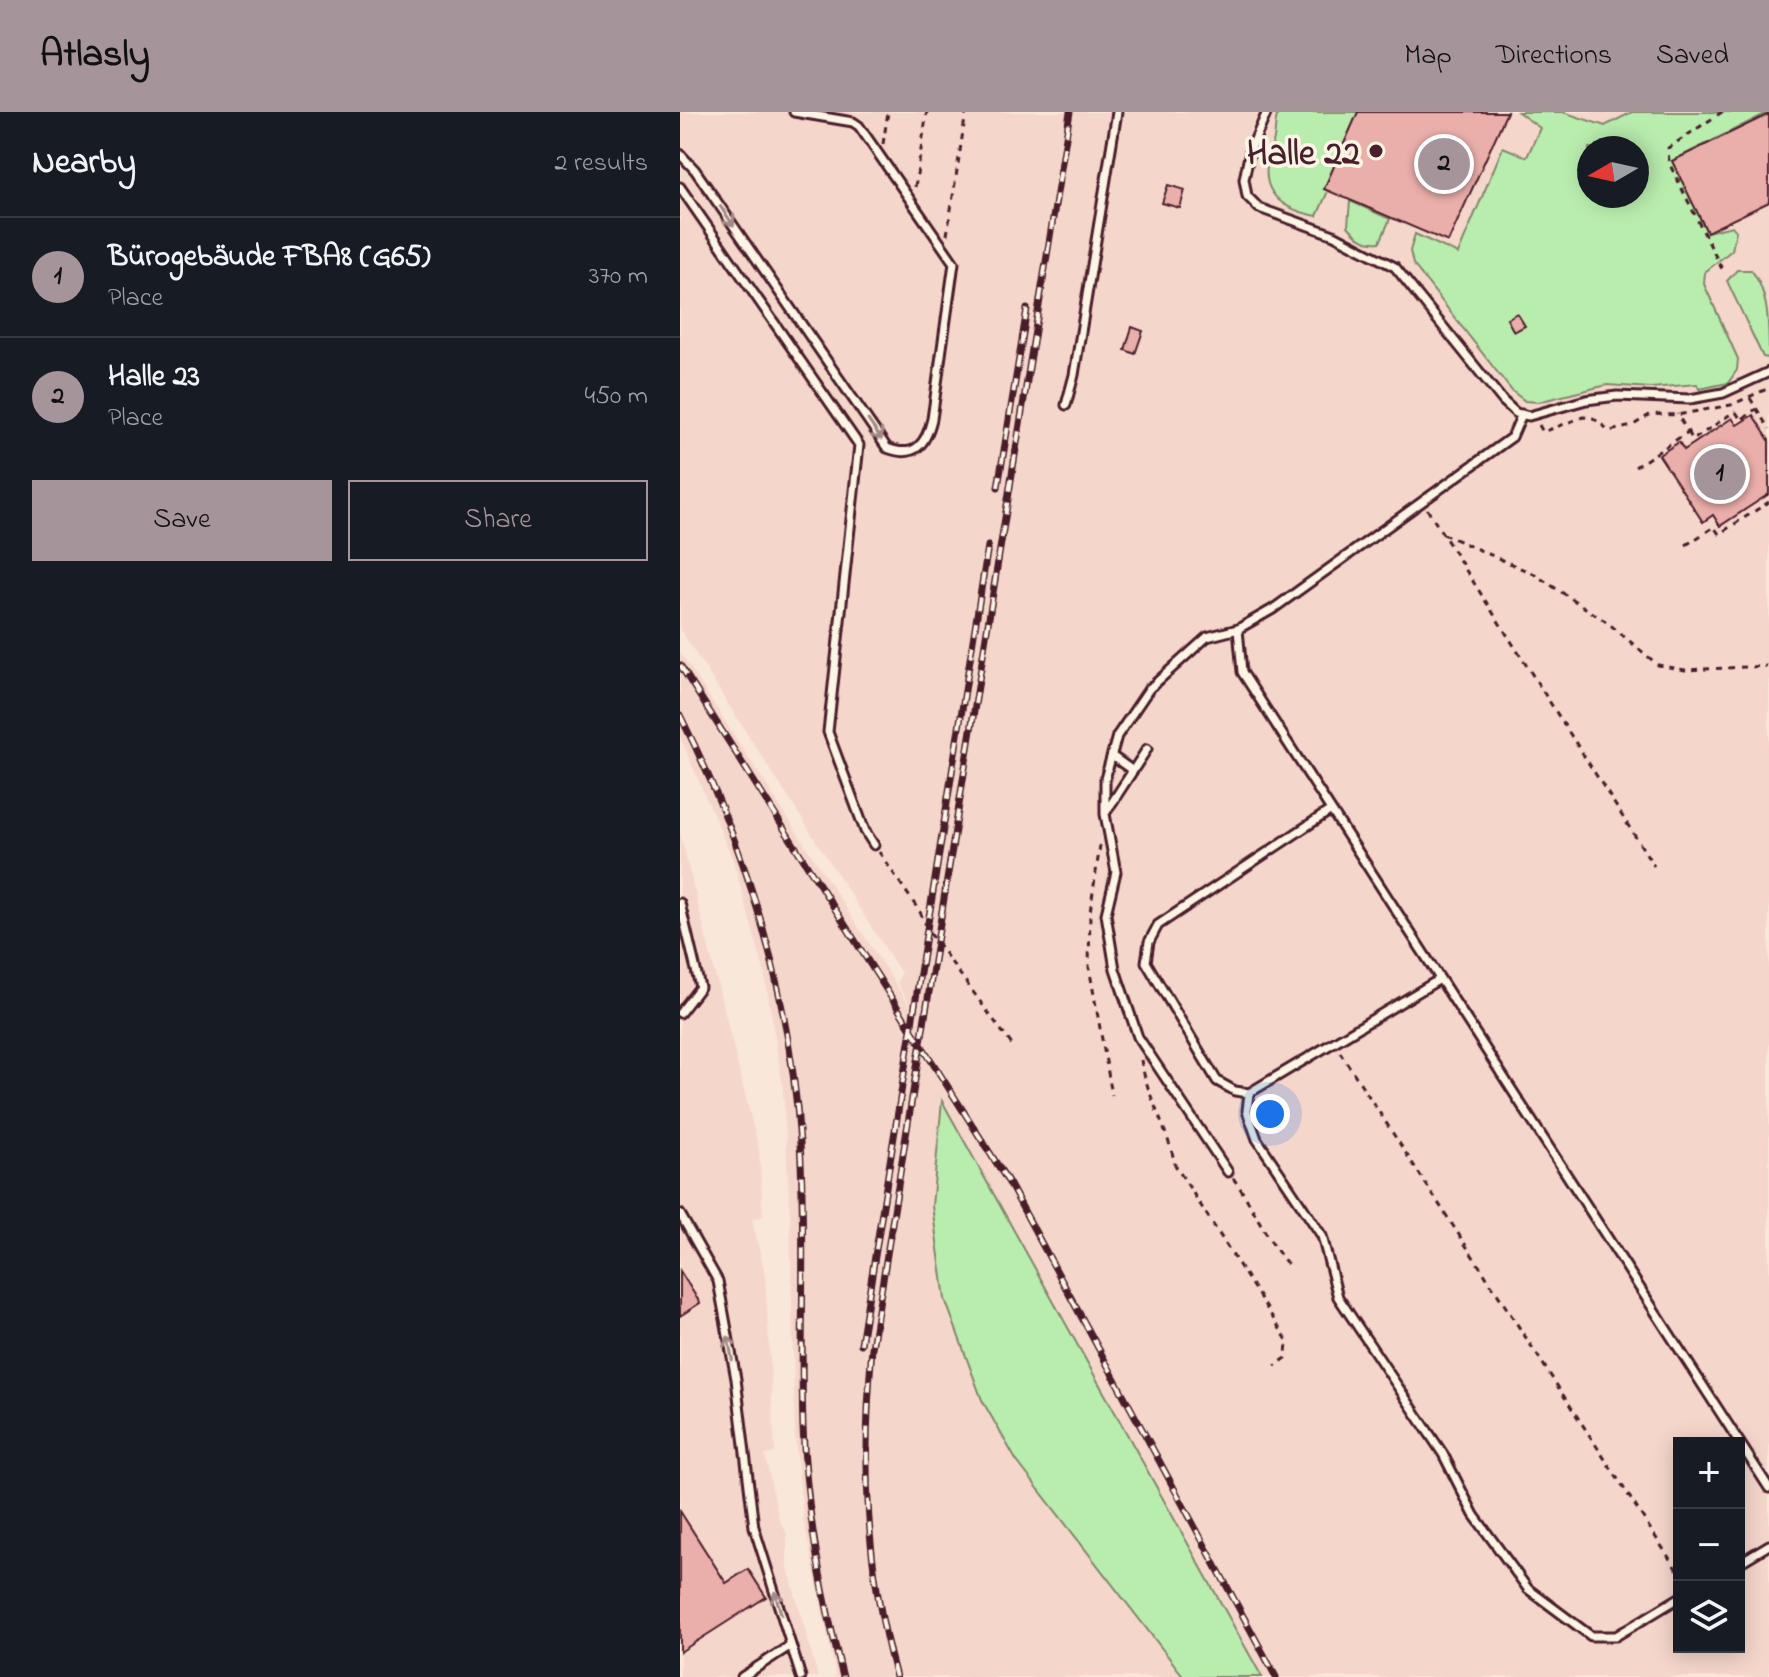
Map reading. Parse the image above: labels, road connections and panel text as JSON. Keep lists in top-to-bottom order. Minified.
{"places":["Halle 22"],"north":"left","page":{"header":"Atlasly","nav":["Map","Directions","Saved"],"heading":["Nearby","2 results"],"pins":["2","1"],"list":[{"mark":"1","name":"Bürogebäude FBA8 (G65)","note":"Place","value":"370 m"},{"mark":"2","name":"Halle 23","note":"Place","value":"450 m"}],"buttons":["Save","Share"],"map_buttons":["+","−"]}}
